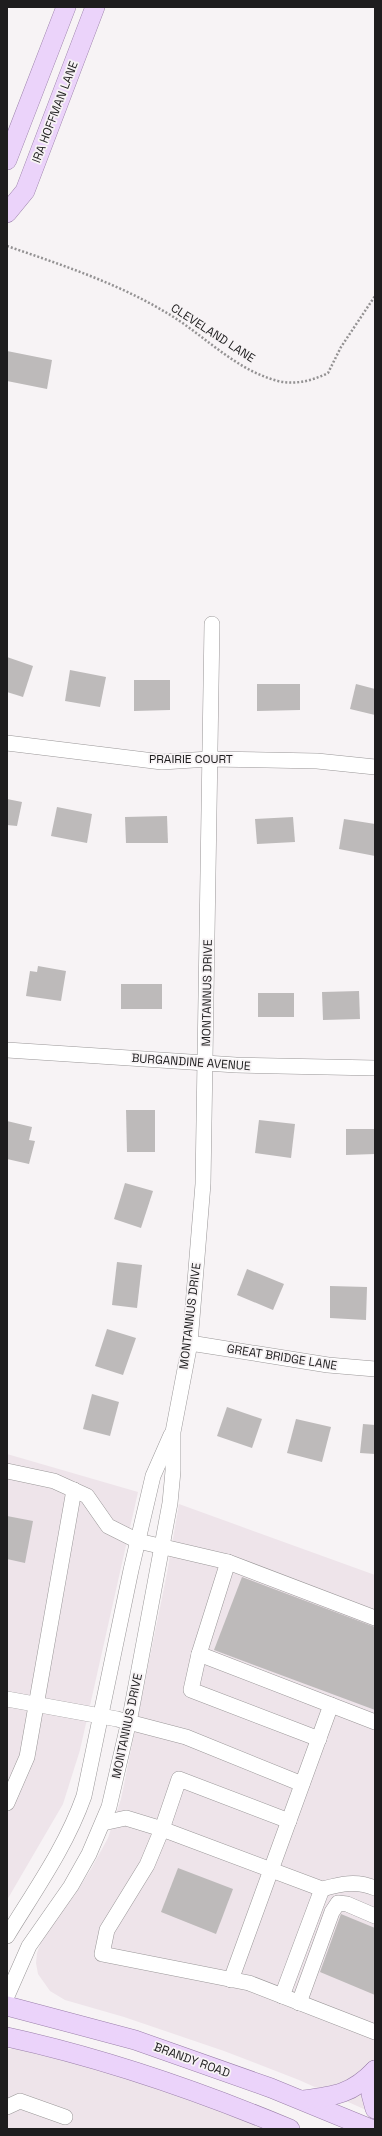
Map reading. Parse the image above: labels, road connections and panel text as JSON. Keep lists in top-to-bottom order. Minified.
{"streets":{"main road":["IRA HOFFMAN LANE","BRANDY ROAD"],"street":["PRAIRIE COURT","MONTANNUS DRIVE","BURGANDINE AVENUE","GREAT BRIDGE LANE"],"path":["CLEVELAND LANE"]},"crossings":[["PRAIRIE COURT","MONTANNUS DRIVE"],["MONTANNUS DRIVE","BURGANDINE AVENUE"],["MONTANNUS DRIVE","GREAT BRIDGE LANE"]]}
